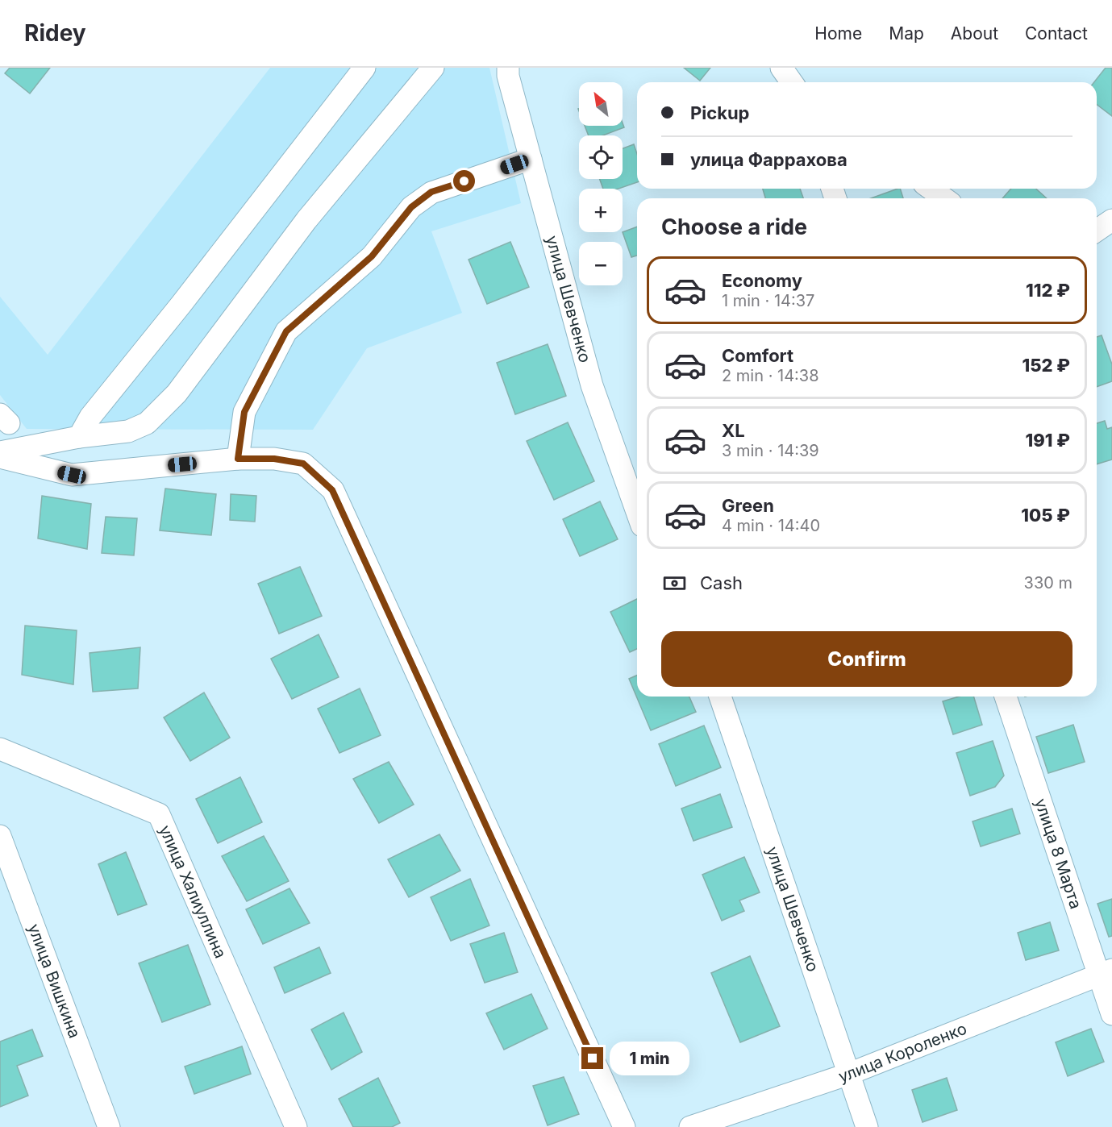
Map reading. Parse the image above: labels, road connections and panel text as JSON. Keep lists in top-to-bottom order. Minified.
{"streets":{"street":["улица Шевченко","улица 8 Марта","улица Халиуллина","улица Вишкина","улица Короленко"]},"crossings":[["улица Шевченко","улица Короленко"],["улица 8 Марта","улица Короленко"]],"north":"top left","page":{"header":"Ridey","nav":["Home","Map","About","Contact"],"map_buttons":["+","−"],"banner":["Pickup","улица Фаррахова"],"heading":"Choose a ride","list":[{"name":"Economy","note":"1 min · 14:37","value":"112 ₽"},{"name":"Comfort","note":"2 min · 14:38","value":"152 ₽"},{"name":"XL","note":"3 min · 14:39","value":"191 ₽"},{"name":"Green","note":"4 min · 14:40","value":"105 ₽"}],"pay":["Cash","330 m"],"buttons":"Confirm","bubble":"1 min"}}
